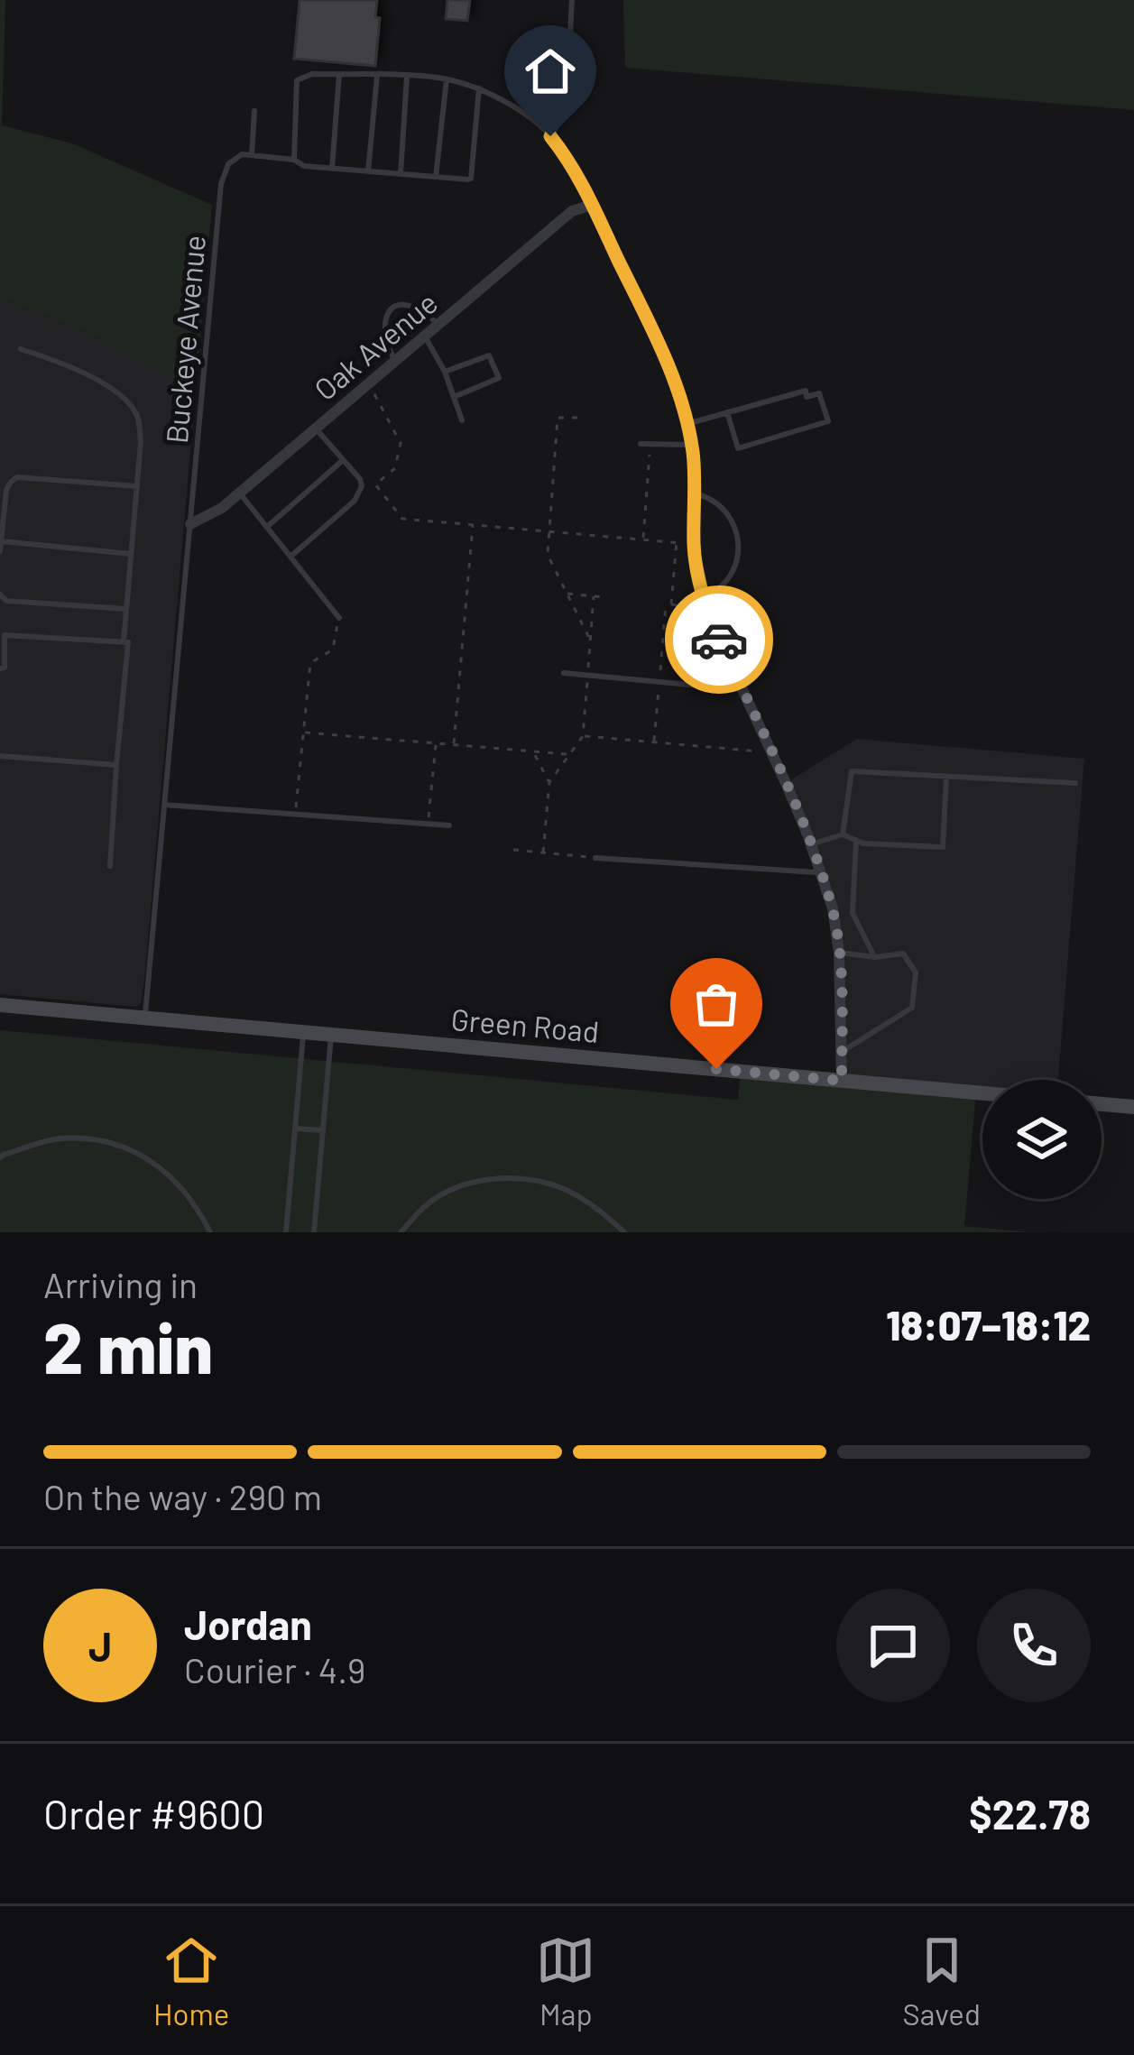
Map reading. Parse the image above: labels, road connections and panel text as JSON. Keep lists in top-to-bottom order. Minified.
{"streets":{"main road":["Green Road"],"street":["Oak Avenue"],"lane":["Buckeye Avenue"]},"crossings":[["Buckeye Avenue","Oak Avenue"],["Buckeye Avenue","Green Road"]],"page":{"heading":["2 min","Arriving in","18:07–18:12"],"panel":["Jordan","Courier · 4.9","Order #9600","$22.78"],"bar":"On the way · 290 m","round":"J","tabs":["Home","Map","Saved"]}}
